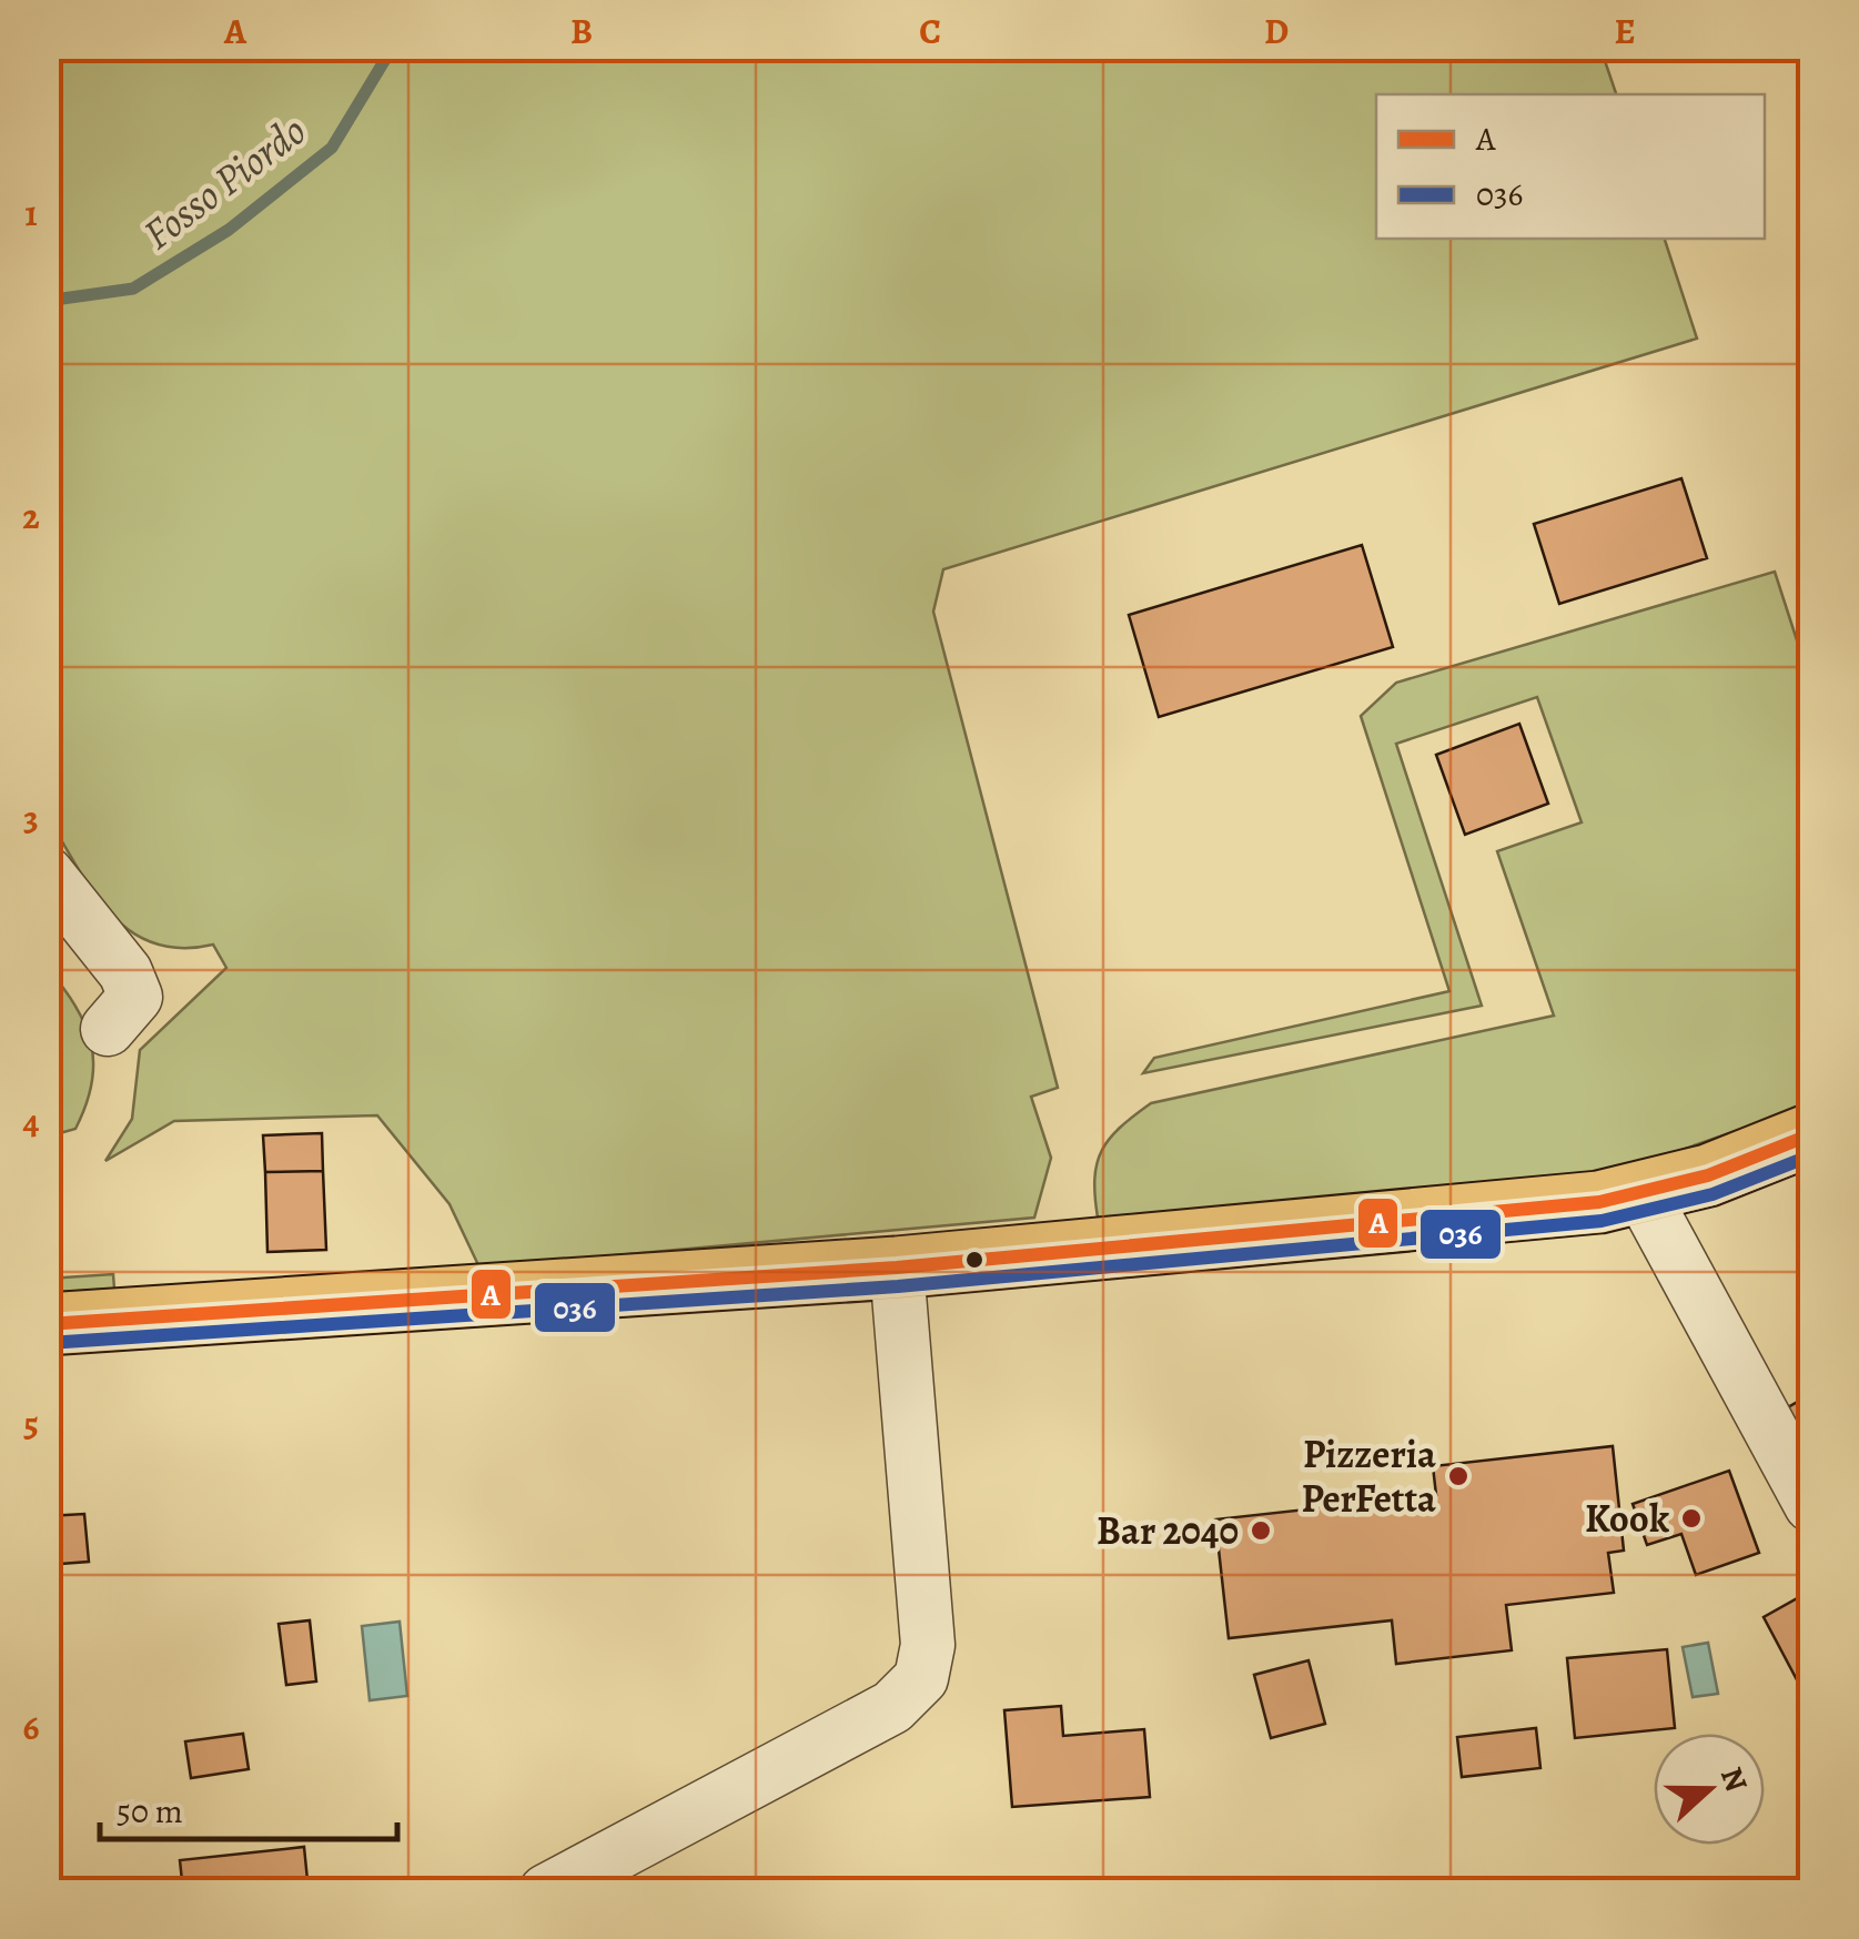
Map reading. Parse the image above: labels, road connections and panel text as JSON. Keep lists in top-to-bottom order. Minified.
{"water":["Fosso Piordo"],"places":["Pizzeria PerFetta","Kook","Bar 2040"],"lines":["transit line A","transit line 036"],"legend":["A","036"],"scale_bar":"50 m","north":"right","grid":{"columns":["A","B","C","D","E"],"rows":["1","2","3","4","5","6"]}}
